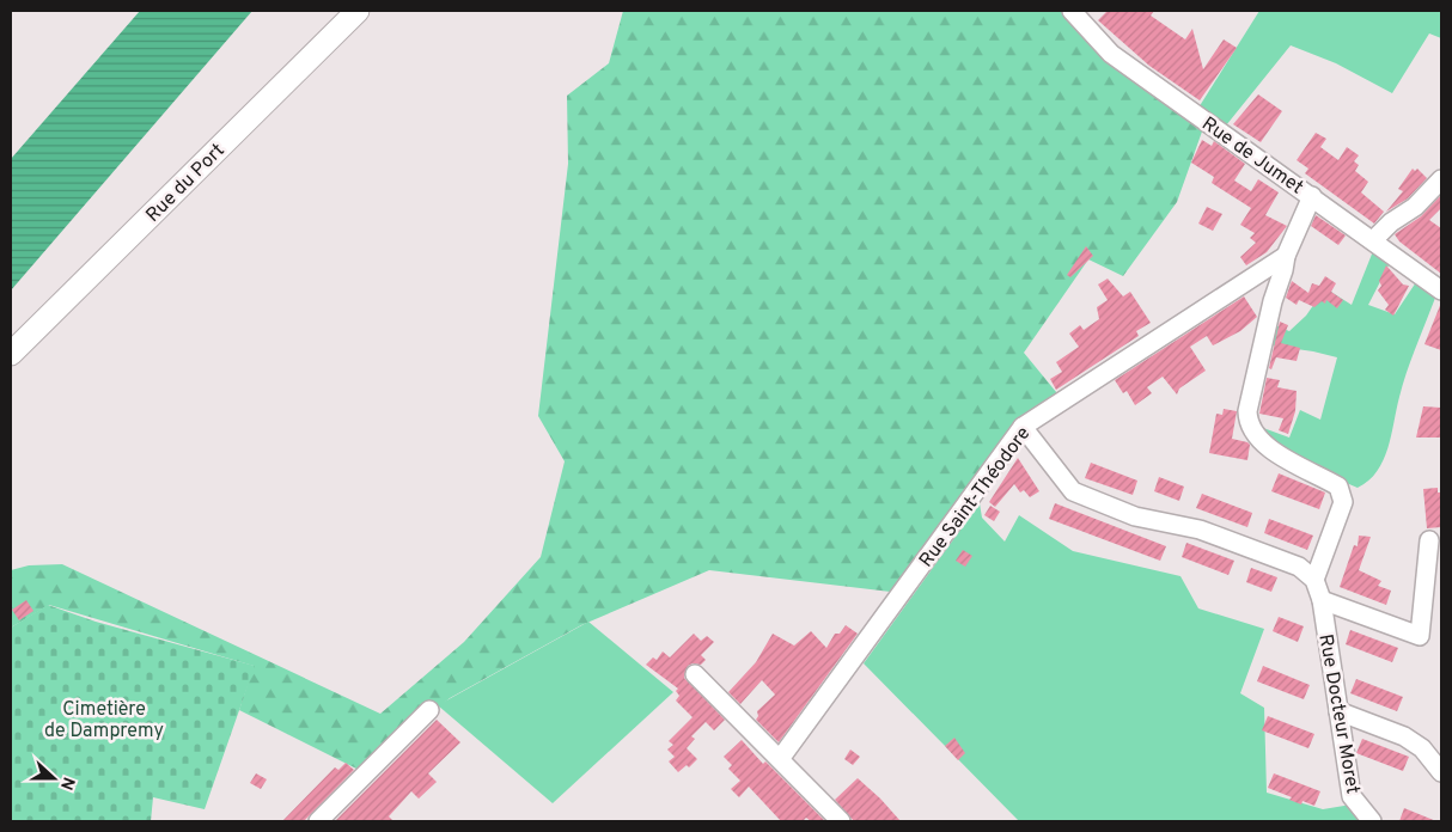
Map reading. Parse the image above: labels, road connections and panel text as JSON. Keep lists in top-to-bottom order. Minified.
{"streets":{"main road":["Rue du Port"],"street":["Rue de Jumet","Rue Saint-Théodore","Rue Docteur Moret"]},"parks":["Cimetière de Dampremy"],"north":"right"}
